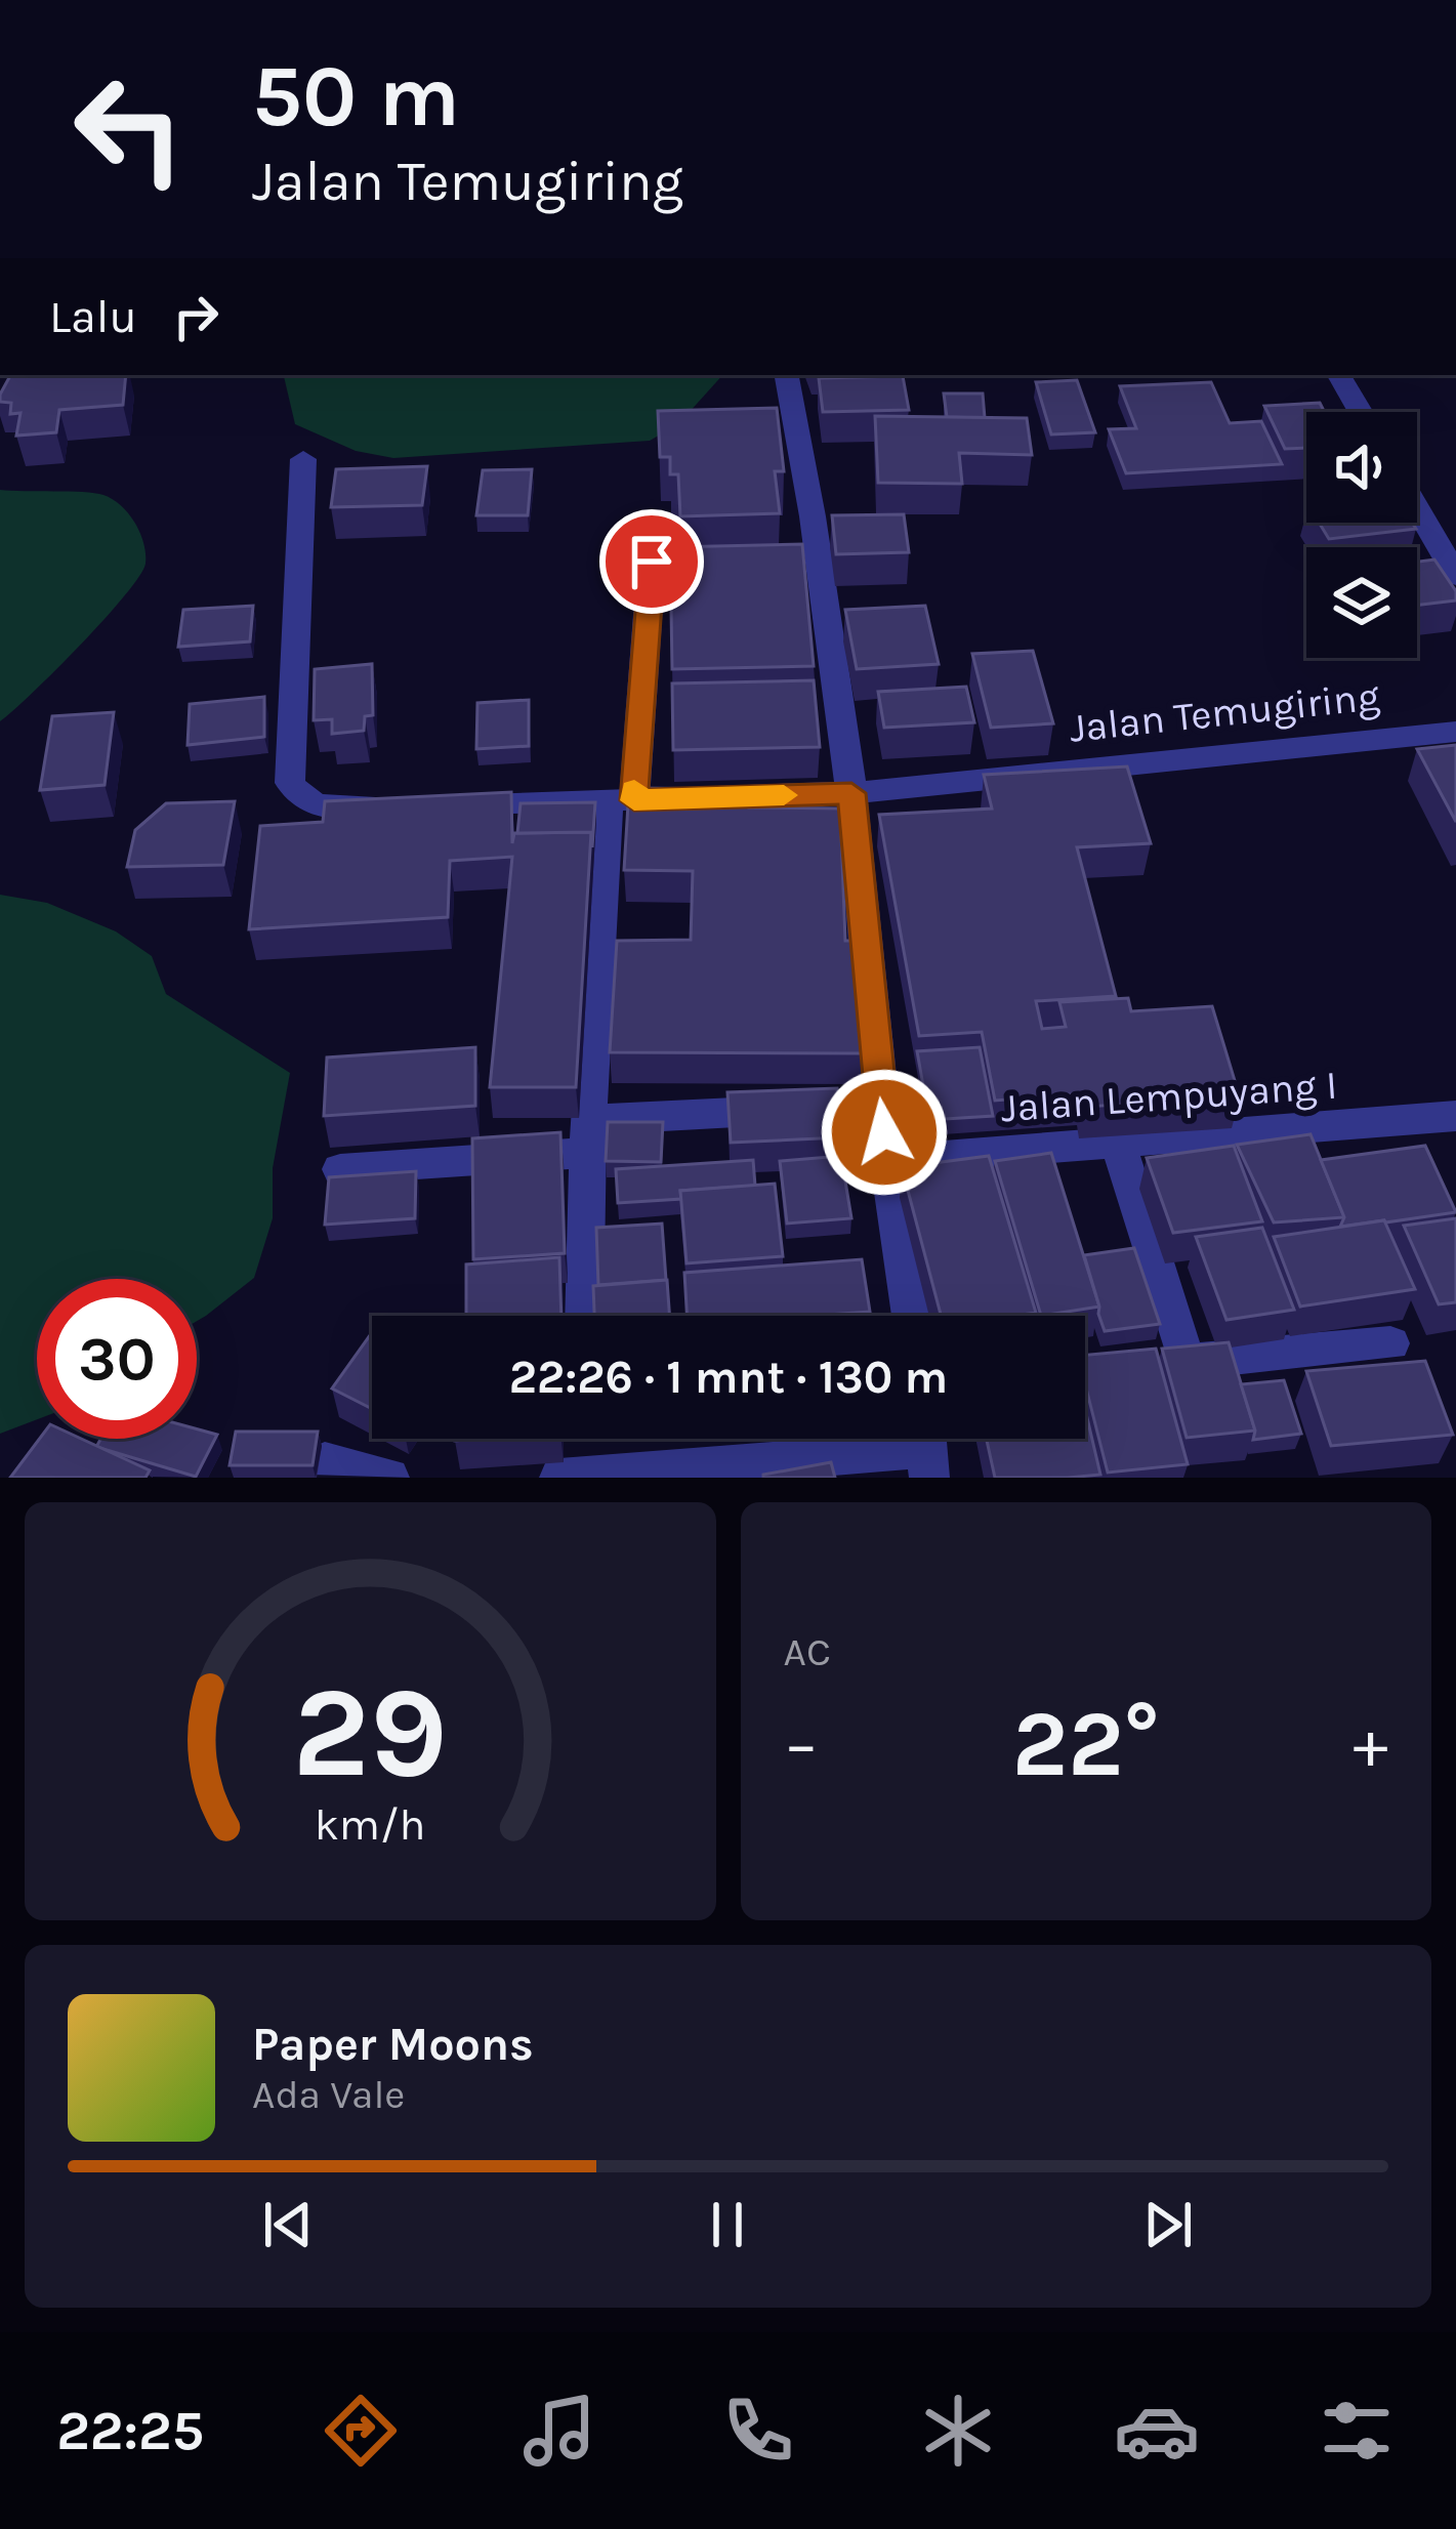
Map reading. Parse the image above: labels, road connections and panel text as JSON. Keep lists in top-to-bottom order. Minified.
{"streets":{"street":["Jalan Temugiring","Jalan Lempuyang I"]},"page":{"turn":["50 m","Jalan Temugiring"],"then":"Lalu","limit":"30","trip":"22:26 · 1 mnt · 130 m","tile":"AC","heat":["−","22°","+"],"song":["Paper Moons","Ada Vale"],"tabs":"22:25","gauge":["29","km/h"]}}
